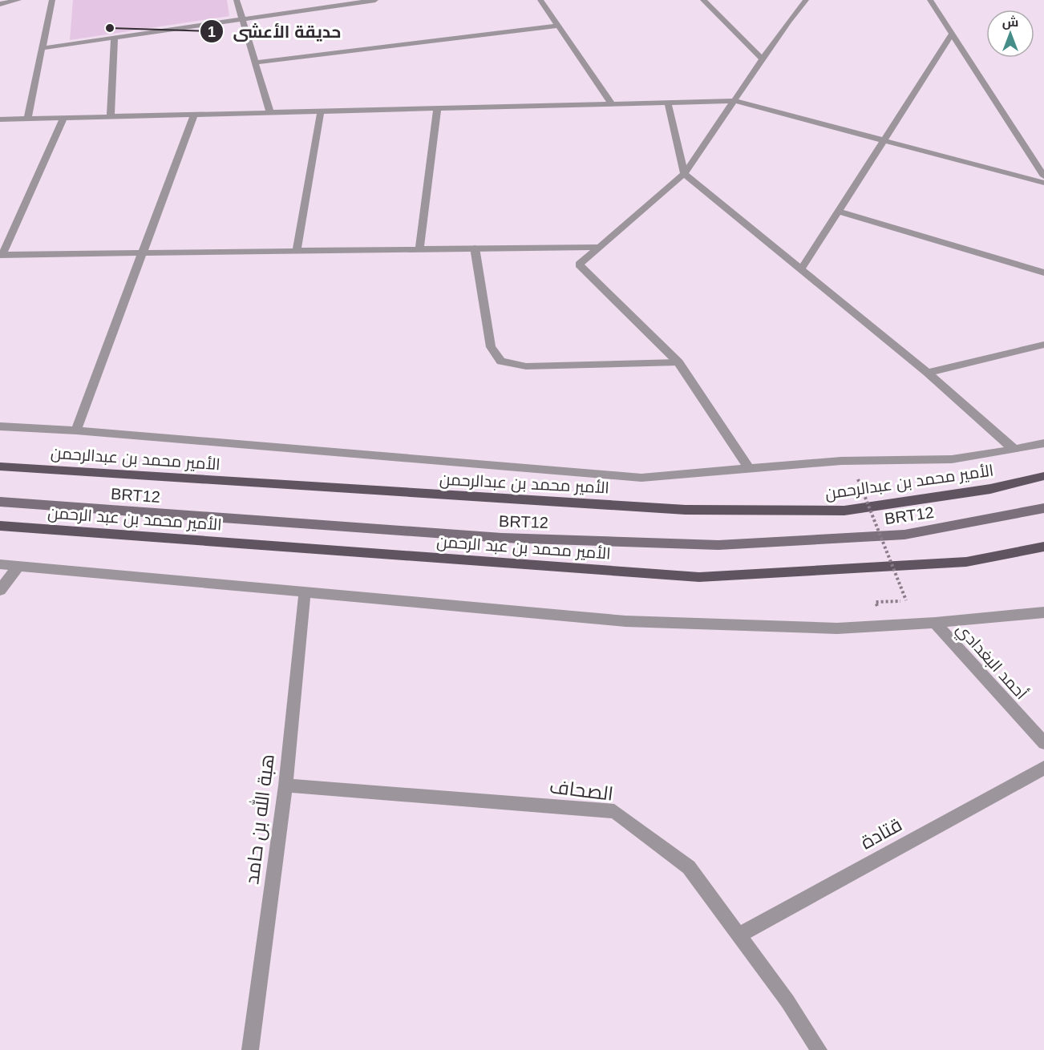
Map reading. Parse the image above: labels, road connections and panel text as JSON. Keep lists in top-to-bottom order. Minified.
{"streets":{"main road":["الأمير محمد بن عبدالرحمن","BRT12","الأمير محمد بن عبد الرحمن"],"street":["أحمد البغدادي","الصحاف","هبة الله بن حامد","قتادة"]},"crossings":[["الصحاف","هبة الله بن حامد"],["الصحاف","قتادة"]],"places":["حديقة الأعشى"],"north":"top"}
